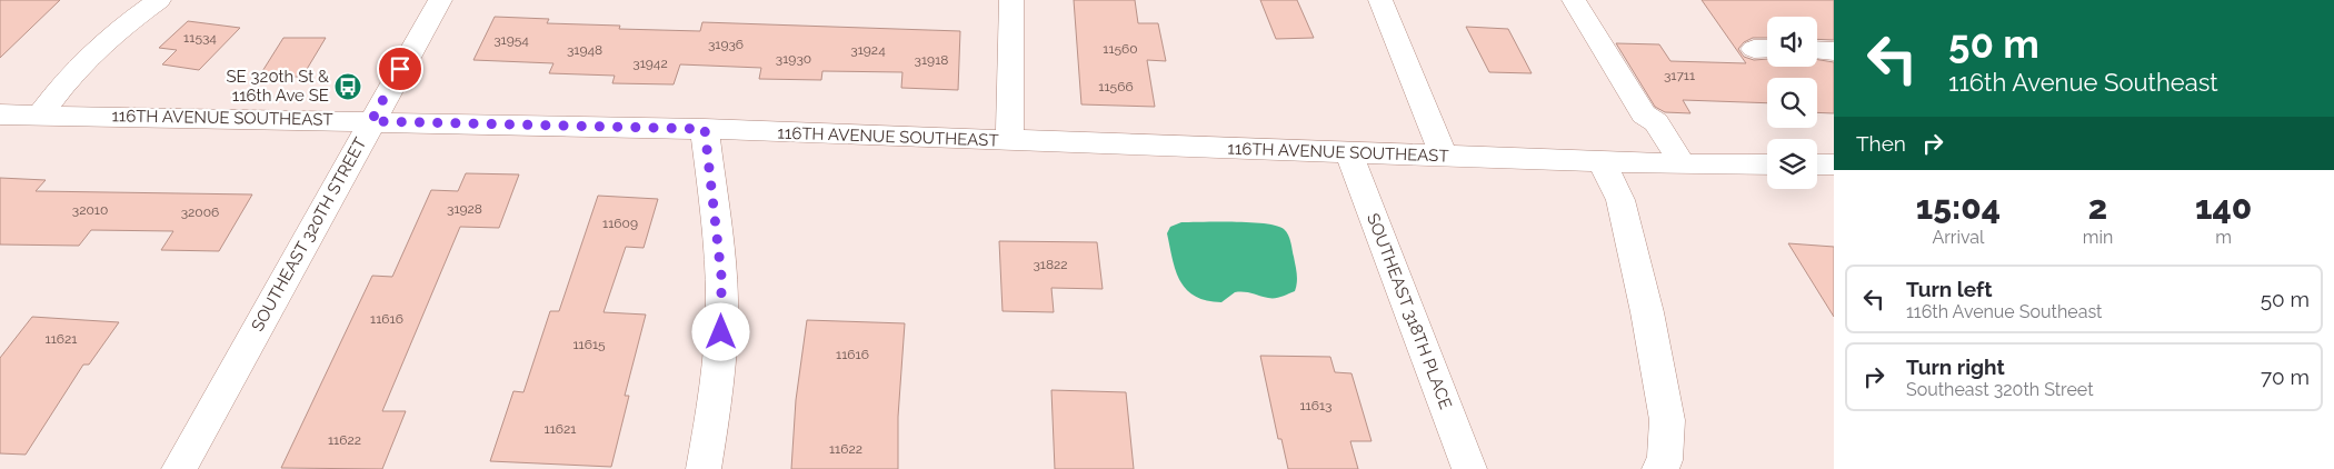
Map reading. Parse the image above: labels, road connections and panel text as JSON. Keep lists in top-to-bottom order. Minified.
{"streets":{"street":["116TH AVENUE SOUTHEAST","SOUTHEAST 320TH STREET","SOUTHEAST 318TH PLACE"]},"crossings":[["116TH AVENUE SOUTHEAST","SOUTHEAST 320TH STREET"],["116TH AVENUE SOUTHEAST","SOUTHEAST 318TH PLACE"]],"places":{"bus stop":["SE 320th St & 116th Ave SE"]},"house_numbers":["11534","31954","31936","11560","31948","31924","31930","31918","31942","31711","11566","31928","32010","32006","11609","31822","11616","11621","11615","11616","11613","11621","11622","11622"],"page":{"turn":["50 m","116th Avenue Southeast"],"then":"Then","eta":["15:04","Arrival","2","min","140","m"],"list":[{"name":"Turn left","note":"116th Avenue Southeast","value":"50 m"},{"name":"Turn right","note":"Southeast 320th Street","value":"70 m"}]}}
